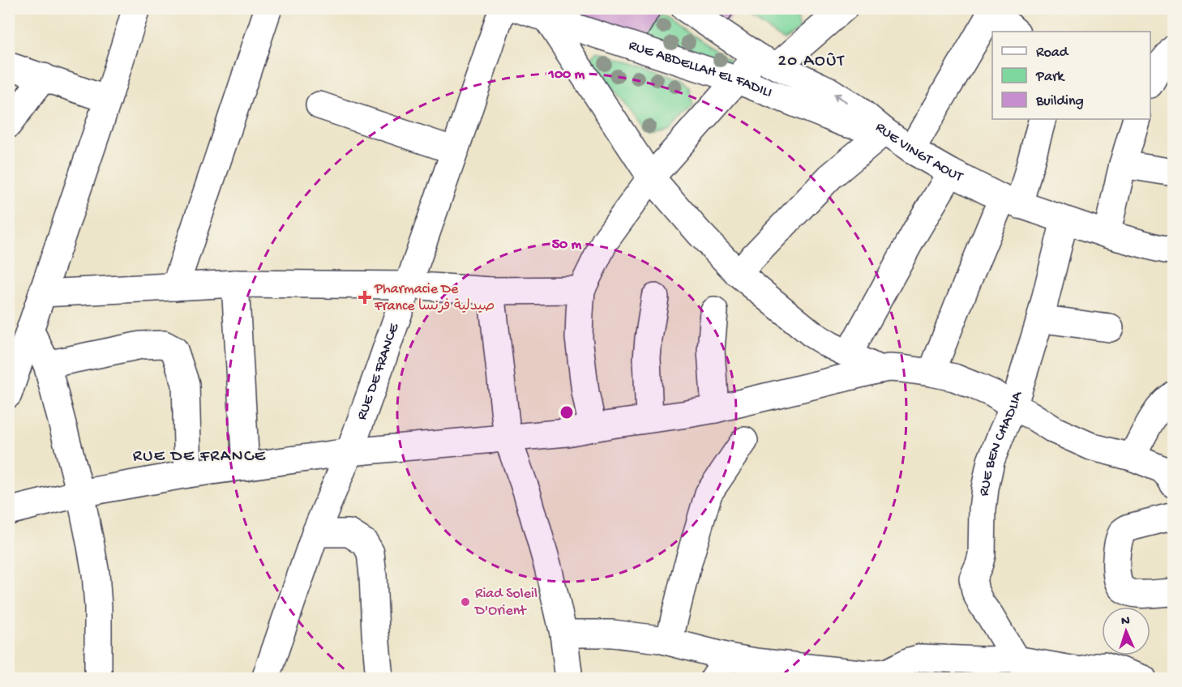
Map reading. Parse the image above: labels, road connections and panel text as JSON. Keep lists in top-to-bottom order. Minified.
{"streets":{"street":["RUE ABDELLAH EL FADILI","RUE VINGT AOUT","RUE DE FRANCE","RUE BEN CHADLIA"]},"crossings":[["RUE ABDELLAH EL FADILI","RUE VINGT AOUT"],["RUE VINGT AOUT","RUE BEN CHADLIA"]],"districts":["20 AOÛT","RUE DE FRANCE"],"places":{"health":["Pharmacie De France صيدلية فرنسا"],"other":["Riad Soleil D'Orient"]},"legend":["Road","Park","Building"],"north":"top","rings":["100 m","50 m"]}
